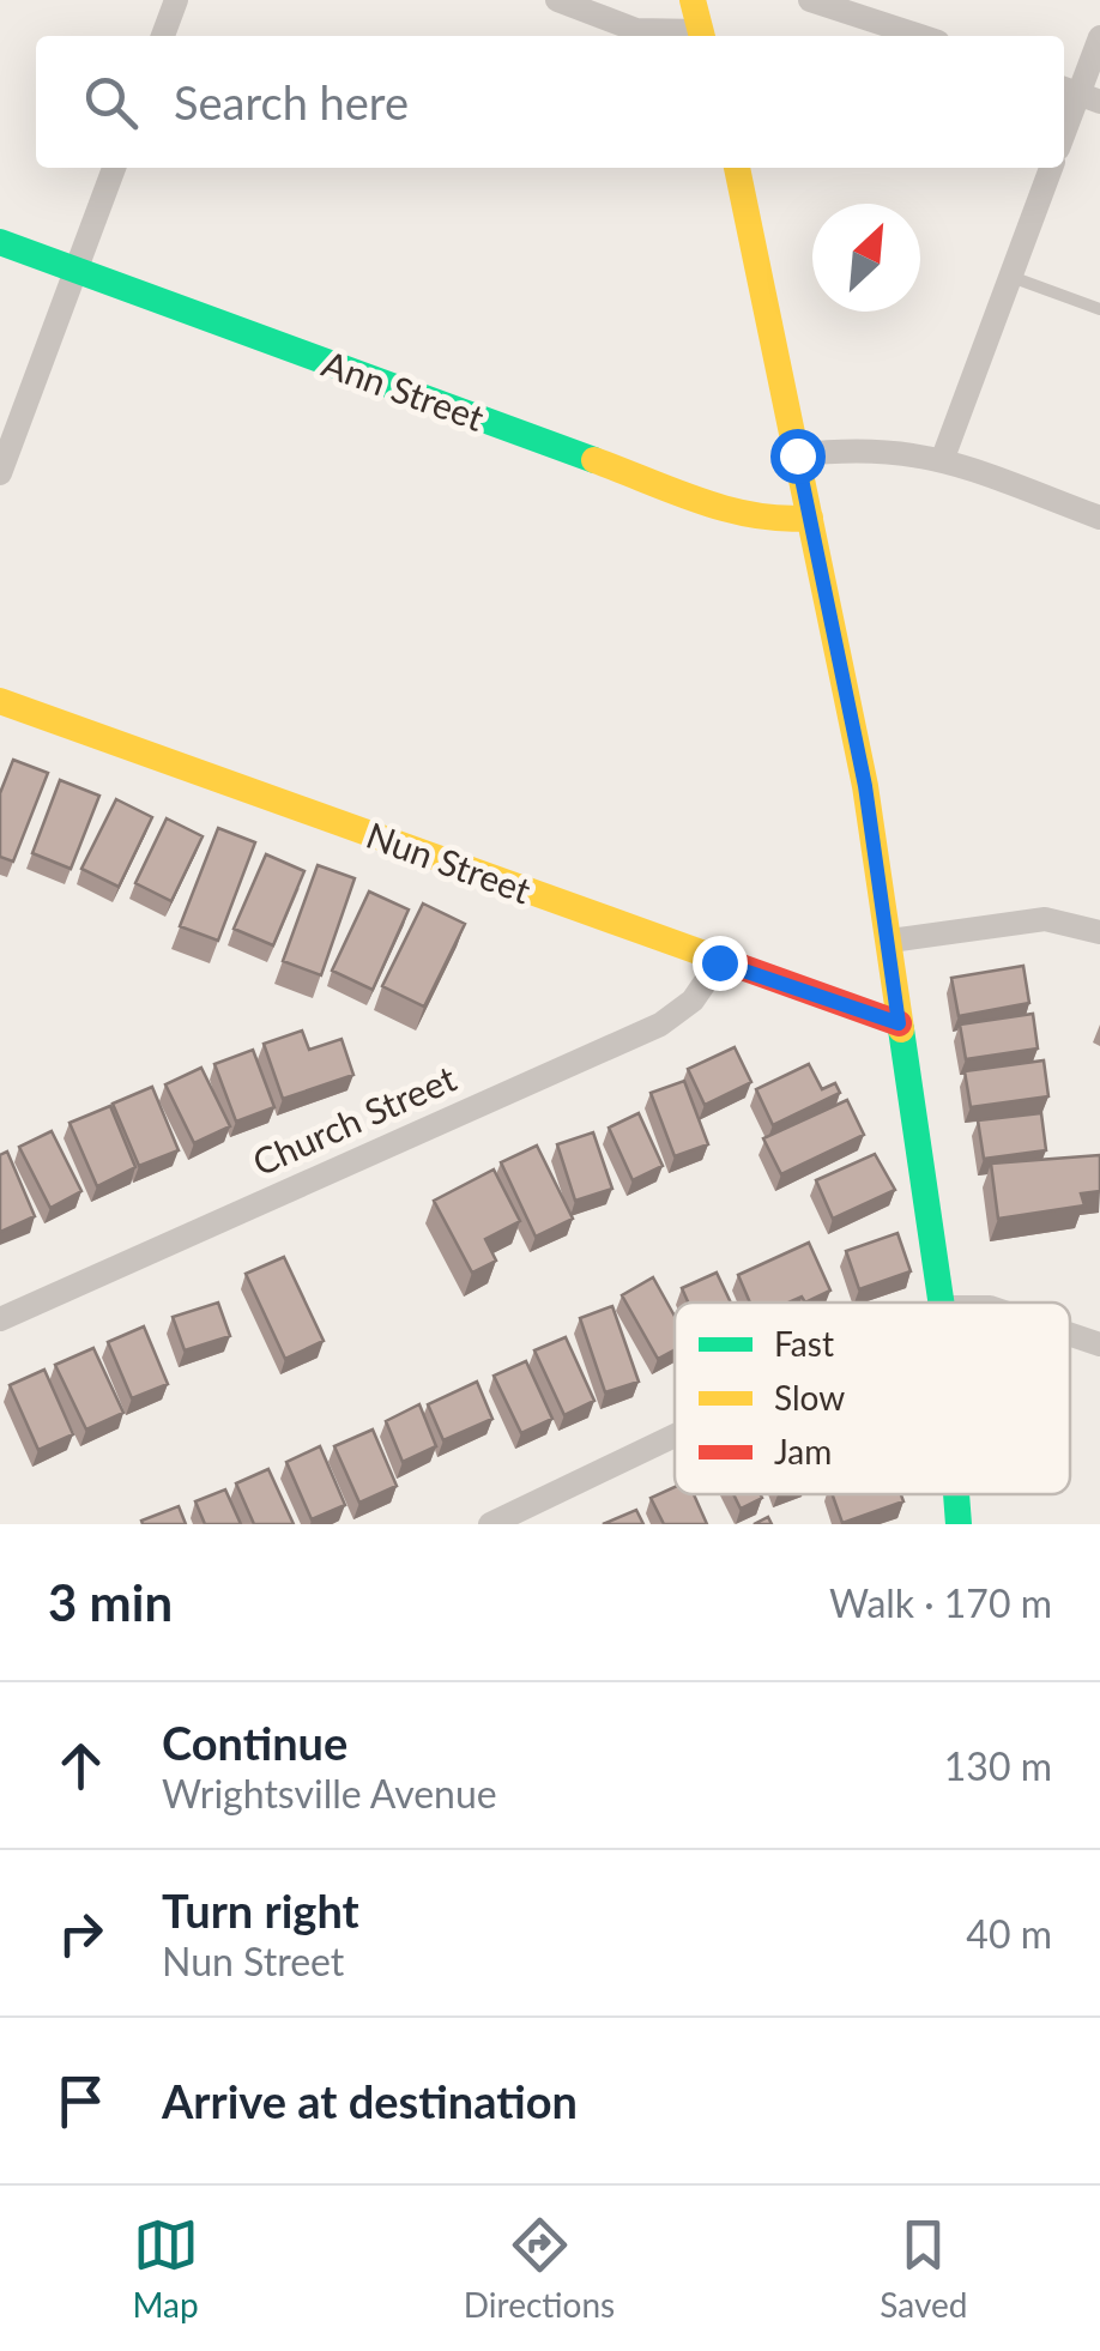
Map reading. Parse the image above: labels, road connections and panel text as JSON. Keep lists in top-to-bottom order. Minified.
{"streets":{"street":["Ann Street","Nun Street","Church Street"]},"crossings":[["Nun Street","Church Street"]],"legend":["Fast","Slow","Jam"],"north":"top right","page":{"search":"Search here","heading":["3 min","Walk · 170 m"],"list":[["Continue","Wrightsville Avenue","130 m"],["Turn right","Nun Street","40 m"],"Arrive at destination"],"nav":["Map","Directions","Saved"]}}
